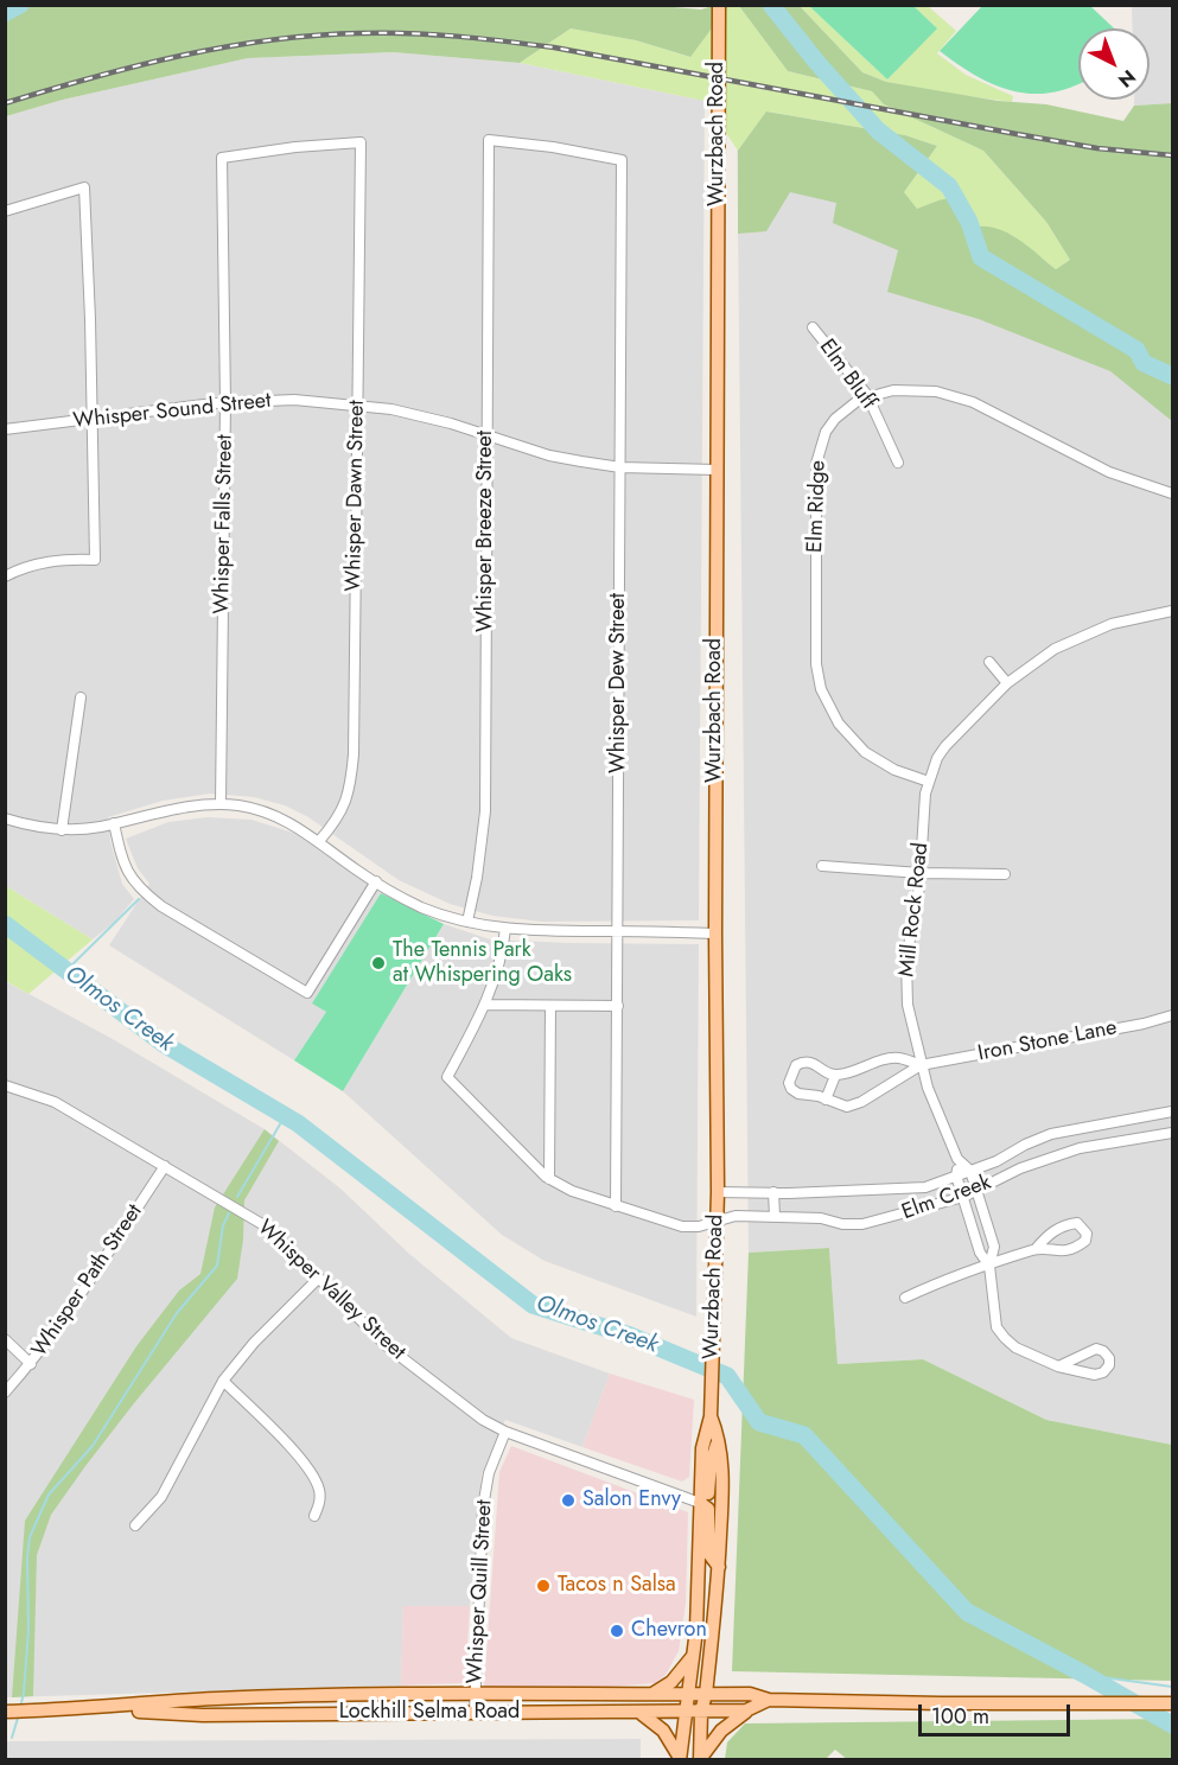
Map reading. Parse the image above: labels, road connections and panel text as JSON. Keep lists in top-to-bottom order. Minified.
{"streets":{"main road":["Wurzbach Road","Lockhill Selma Road"],"street":["Elm Bluff","Whisper Sound Street","Whisper Dawn Street","Elm Ridge","Whisper Falls Street","Whisper Breeze Street","Whisper Dew Street","Mill Rock Road","Iron Stone Lane","Elm Creek","Whisper Path Street","Whisper Valley Street","Whisper Quill Street"]},"crossings":[["Wurzbach Road","Whisper Sound Street"],["Wurzbach Road","Elm Creek"],["Wurzbach Road","Whisper Valley Street"],["Wurzbach Road","Lockhill Selma Road"],["Elm Bluff","Elm Ridge"],["Whisper Sound Street","Whisper Dawn Street"],["Whisper Sound Street","Whisper Falls Street"],["Whisper Sound Street","Whisper Breeze Street"],["Whisper Sound Street","Whisper Dew Street"],["Whisper Dawn Street","Whisper Falls Street"],["Elm Ridge","Mill Rock Road"],["Whisper Breeze Street","Whisper Dew Street"],["Whisper Dew Street","Elm Creek"],["Mill Rock Road","Iron Stone Lane"],["Mill Rock Road","Elm Creek"],["Whisper Path Street","Whisper Valley Street"],["Whisper Valley Street","Whisper Quill Street"],["Whisper Quill Street","Lockhill Selma Road"]],"water":["Olmos Creek"],"places":["The Tennis Park at Whispering Oaks","Salon Envy","Tacos n Salsa","Chevron"],"scale_bar":"100 m","north":"bottom right"}
